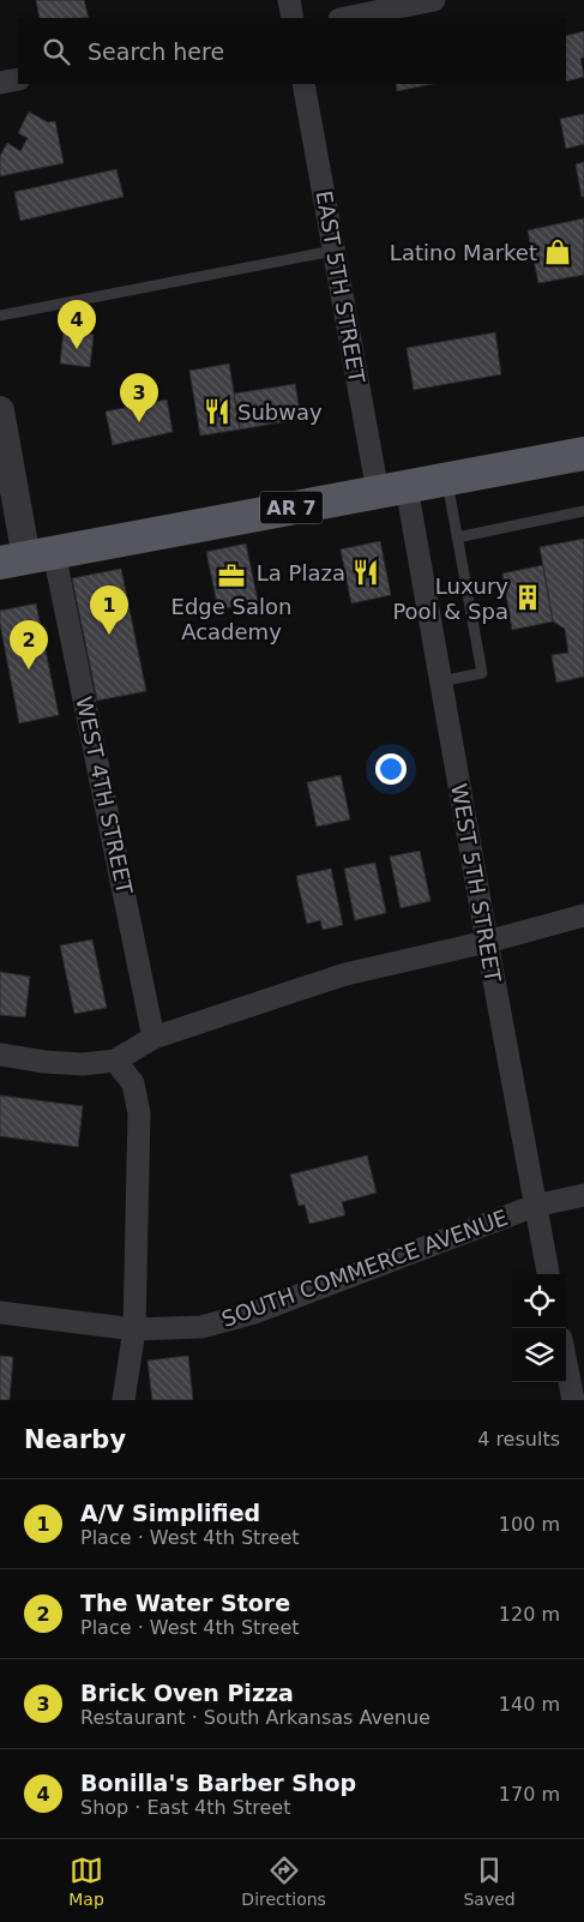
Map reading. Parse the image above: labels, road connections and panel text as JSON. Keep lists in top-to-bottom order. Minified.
{"streets":{"highway":["AR 7"],"street":["EAST 5TH STREET","WEST 4TH STREET","WEST 5TH STREET","SOUTH COMMERCE AVENUE"]},"crossings":[["EAST 5TH STREET","AR 7"],["EAST 5TH STREET","WEST 5TH STREET"],["AR 7","WEST 4TH STREET"],["AR 7","WEST 5TH STREET"],["WEST 5TH STREET","SOUTH COMMERCE AVENUE"]],"places":{"shop":["Latino Market"],"restaurant":["Subway","La Plaza"],"office":["Edge Salon Academy"],"building":["Luxury Pool & Spa"]},"page":{"search":"Search here","pins":["4","3","1","2"],"heading":["Nearby","4 results"],"list":[{"mark":"1","name":"A/V Simplified","note":"Place · West 4th Street","value":"100 m"},{"mark":"2","name":"The Water Store","note":"Place · West 4th Street","value":"120 m"},{"mark":"3","name":"Brick Oven Pizza","note":"Restaurant · South Arkansas Avenue","value":"140 m"},{"mark":"4","name":"Bonilla's Barber Shop","note":"Shop · East 4th Street","value":"170 m"}],"nav":["Map","Directions","Saved"]}}
